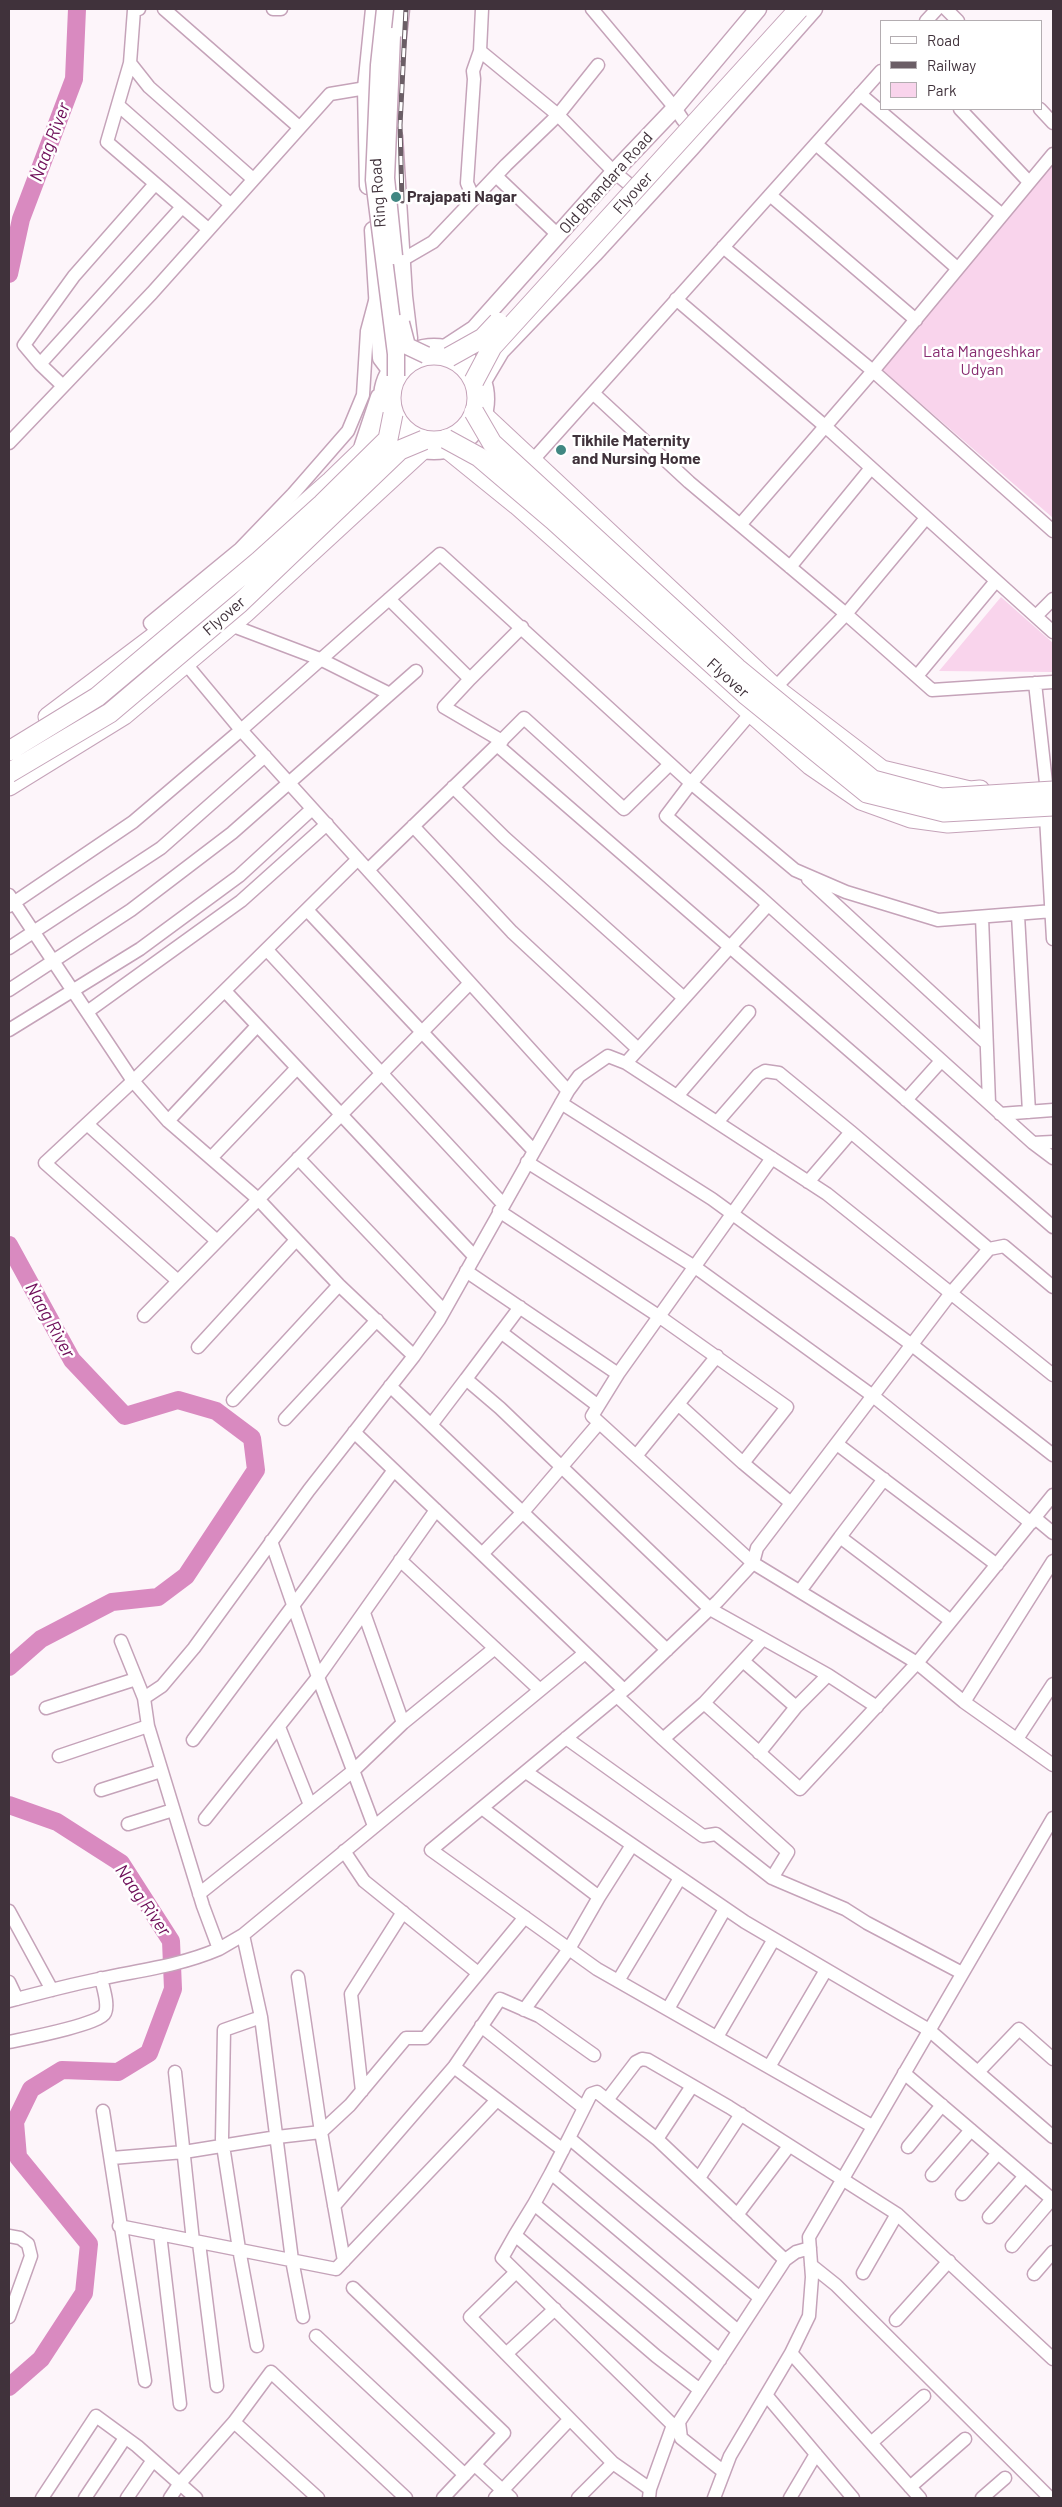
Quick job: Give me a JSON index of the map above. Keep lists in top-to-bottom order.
{
  "streets": {
    "highway": ["Flyover"],
    "main road": ["Old Bhandara Road", "Ring Road"]
  },
  "crossings": [
    ["Old Bhandara Road", "Ring Road"],
    ["Old Bhandara Road", "Flyover"],
    ["Ring Road", "Flyover"]
  ],
  "water": ["Naag River"],
  "parks": ["Lata Mangeshkar Udyan"],
  "places": ["Prajapati Nagar", "Tikhile Maternity and Nursing Home"],
  "legend": ["Road", "Railway", "Park"]
}
